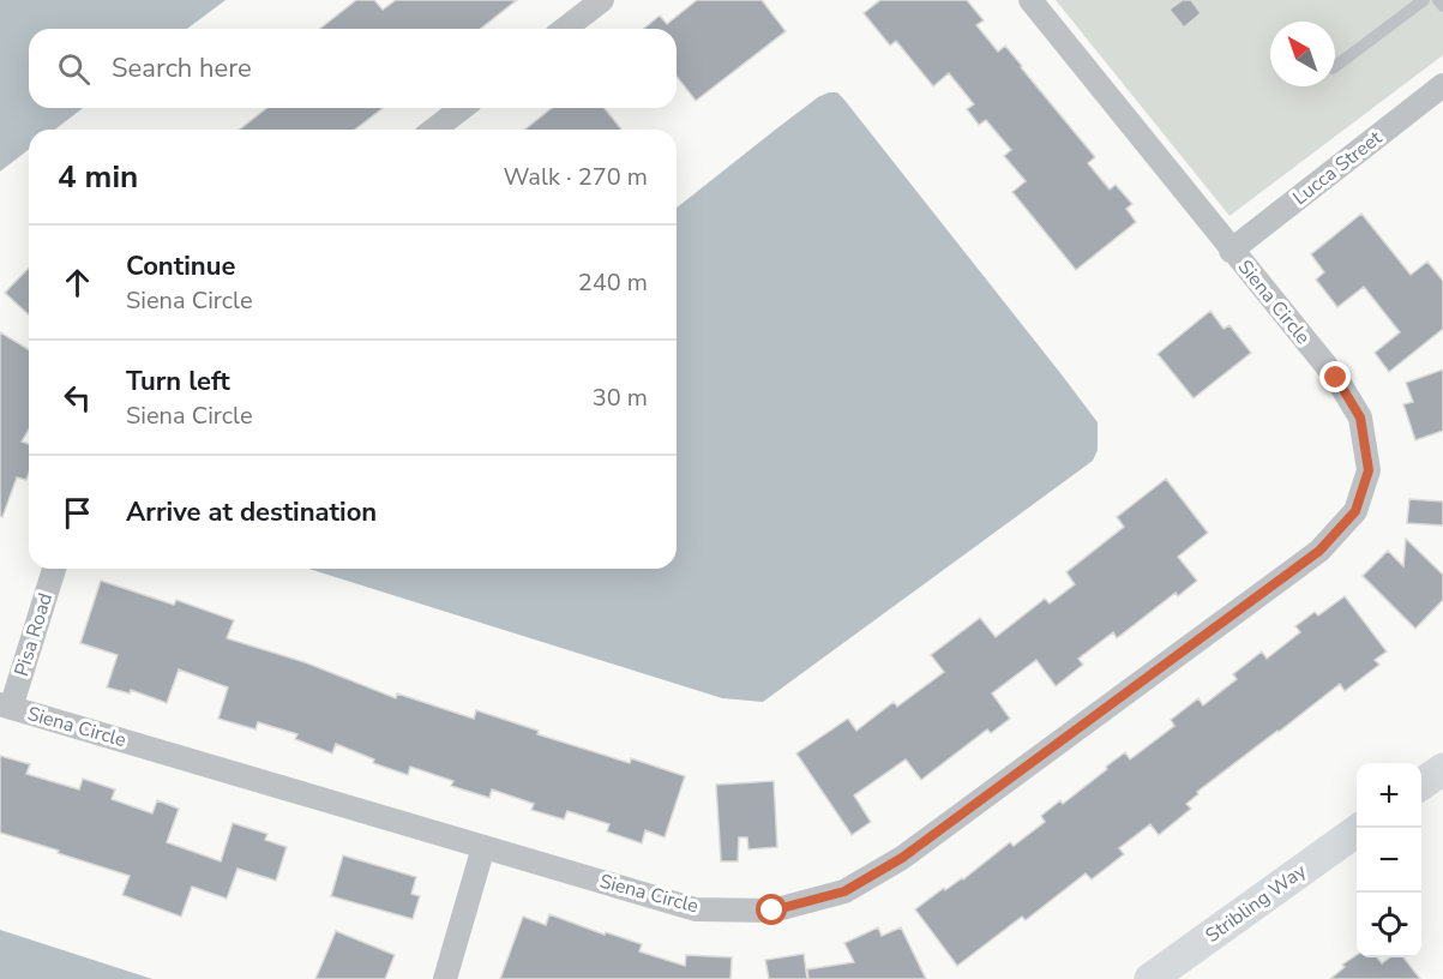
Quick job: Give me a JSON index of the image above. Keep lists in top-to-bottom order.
{
  "streets": {
    "street": [
      "Lucca Street",
      "Siena Circle",
      "Pisa Road",
      "Stribling Way"
    ]
  },
  "crossings": [
    ["Lucca Street", "Siena Circle"],
    ["Siena Circle", "Pisa Road"]
  ],
  "north": "top left",
  "page": {
    "search": "Search here",
    "heading": ["4 min", "Walk · 270 m"],
    "list": [
      ["Continue", "Siena Circle", "240 m"],
      ["Turn left", "Siena Circle", "30 m"],
      "Arrive at destination"
    ],
    "map_buttons": ["+", "−"]
  }
}
